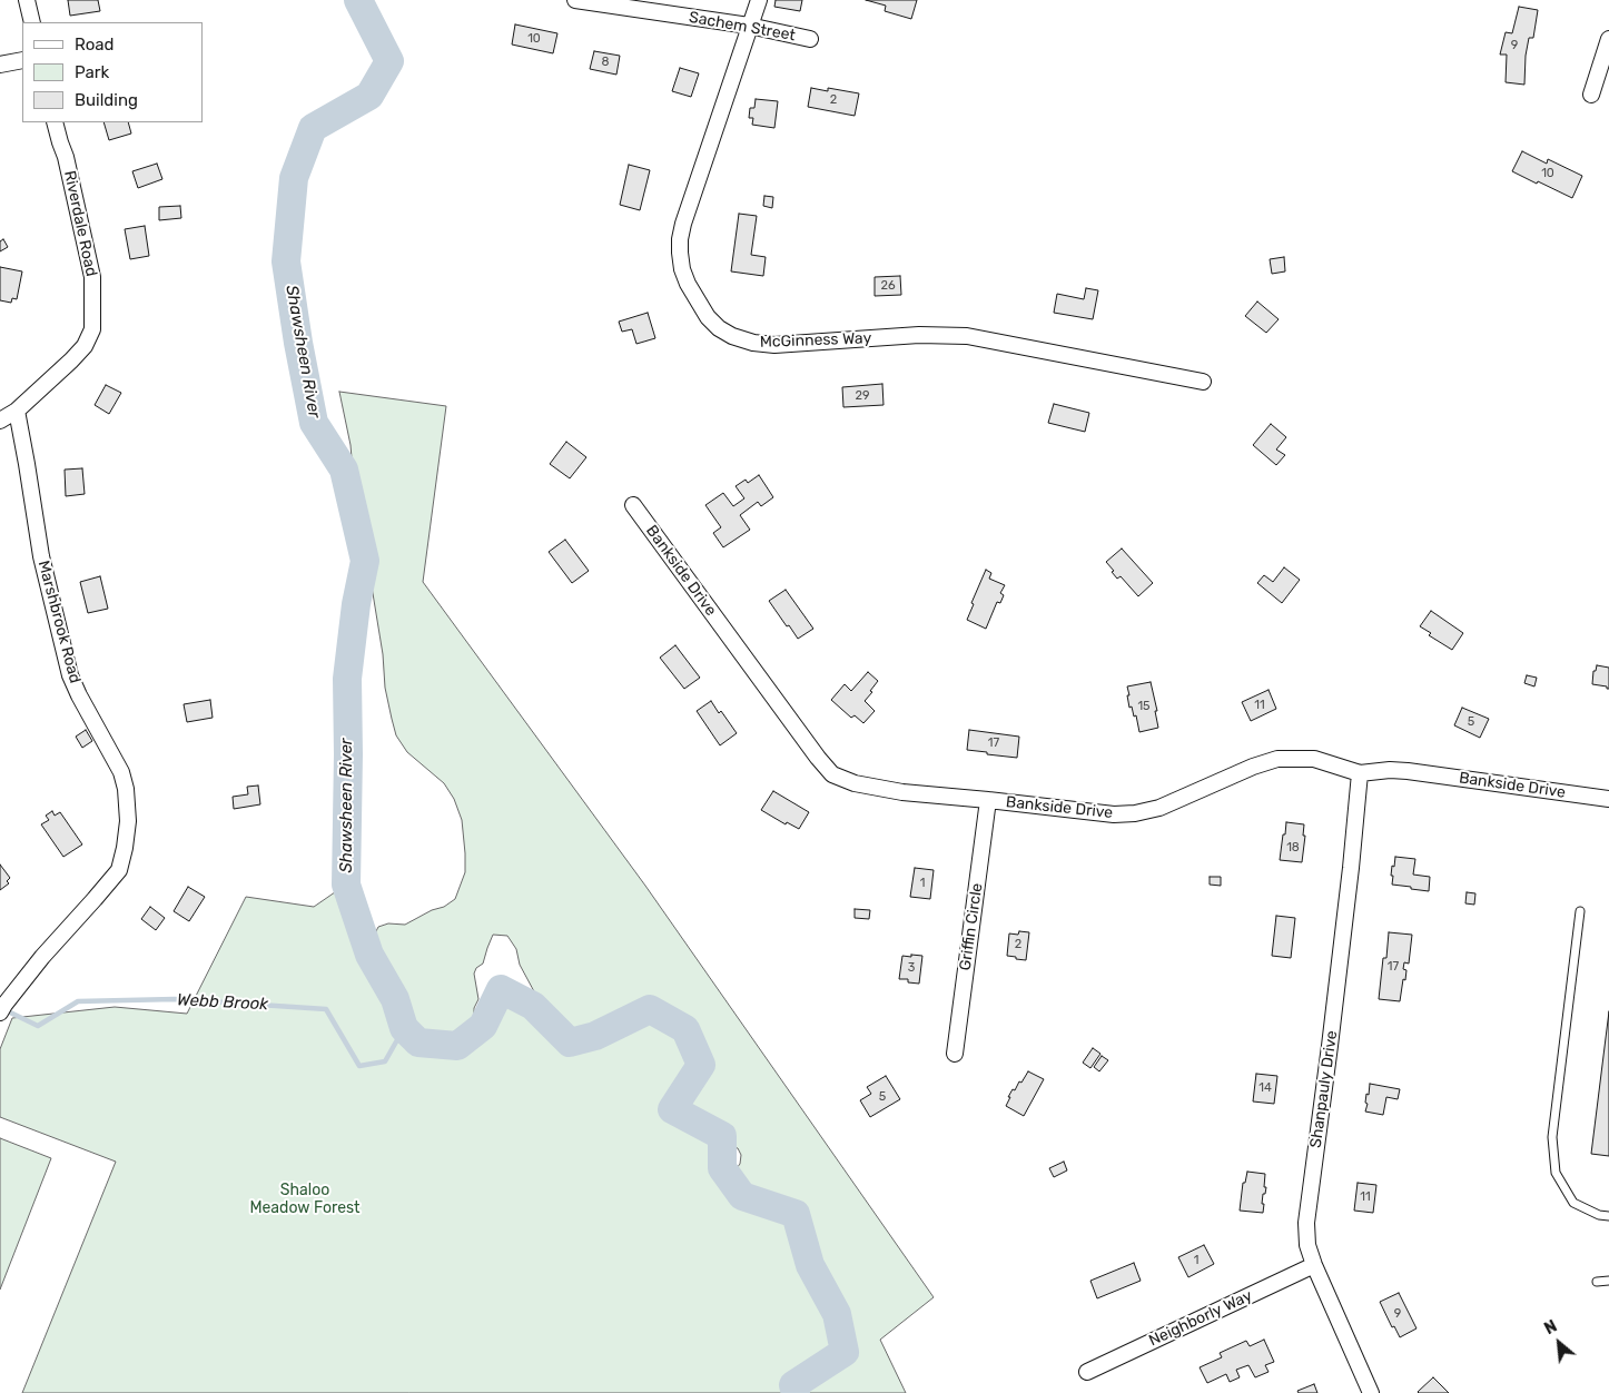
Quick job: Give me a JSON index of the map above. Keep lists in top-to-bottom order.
{
  "streets": {
    "street": [
      "Sachem Street",
      "Riverdale Road",
      "McGinness Way",
      "Bankside Drive",
      "Marshbrook Road",
      "Griffin Circle",
      "Shanpauly Drive",
      "Neighborly Way"
    ]
  },
  "crossings": [
    ["Sachem Street", "McGinness Way"],
    ["Riverdale Road", "Marshbrook Road"],
    ["Bankside Drive", "Griffin Circle"],
    ["Bankside Drive", "Shanpauly Drive"],
    ["Shanpauly Drive", "Neighborly Way"]
  ],
  "water": ["Shawsheen River", "Webb Brook"],
  "parks": ["Shaloo Meadow Forest"],
  "house_numbers": [
    "10",
    "9",
    "8",
    "2",
    "10",
    "26",
    "29",
    "11",
    "15",
    "5",
    "17",
    "18",
    "1",
    "2",
    "17",
    "3",
    "14",
    "5",
    "11",
    "1",
    "9"
  ],
  "legend": ["Road", "Park", "Building"],
  "north": "top left"
}
